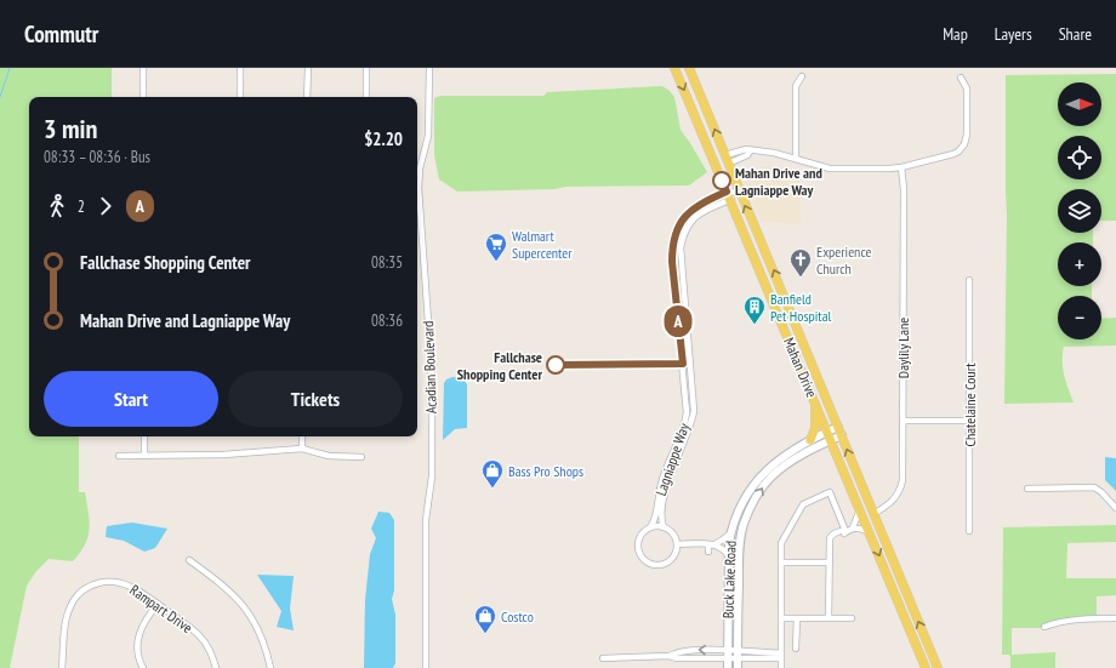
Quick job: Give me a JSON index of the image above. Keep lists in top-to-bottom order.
{
  "streets": {
    "main road": ["Mahan Drive", "Buck Lake Road"],
    "street": [
      "Daylily Lane",
      "Acadian Boulevard",
      "Chatelaine Court",
      "Lagniappe Way",
      "Rampart Drive"
    ]
  },
  "crossings": [
    ["Daylily Lane", "Mahan Drive"],
    ["Mahan Drive", "Lagniappe Way"],
    ["Mahan Drive", "Buck Lake Road"]
  ],
  "places": {
    "other": ["Mahan Drive and Lagniappe Way", "Fallchase Shopping Center"],
    "supermarket": ["Walmart Supercenter"],
    "church": ["Experience Church"],
    "building": ["Banfield Pet Hospital"],
    "shop": ["Bass Pro Shops", "Costco"]
  },
  "lines": ["bus line A"],
  "north": "right",
  "page": {
    "header": "Commutr",
    "nav": ["Map", "Layers", "Share"],
    "on_map": "A",
    "map_buttons": ["+", "−"],
    "heading": ["3 min", "08:33 – 08:36 · Bus", "$2.20"],
    "legs": ["2", "A"],
    "list": [
      {
        "name": "Fallchase Shopping Center",
        "value": "08:35"
      },
      {
        "name": "Mahan Drive and Lagniappe Way",
        "value": "08:36"
      }
    ],
    "buttons": ["Start", "Tickets"]
  }
}
